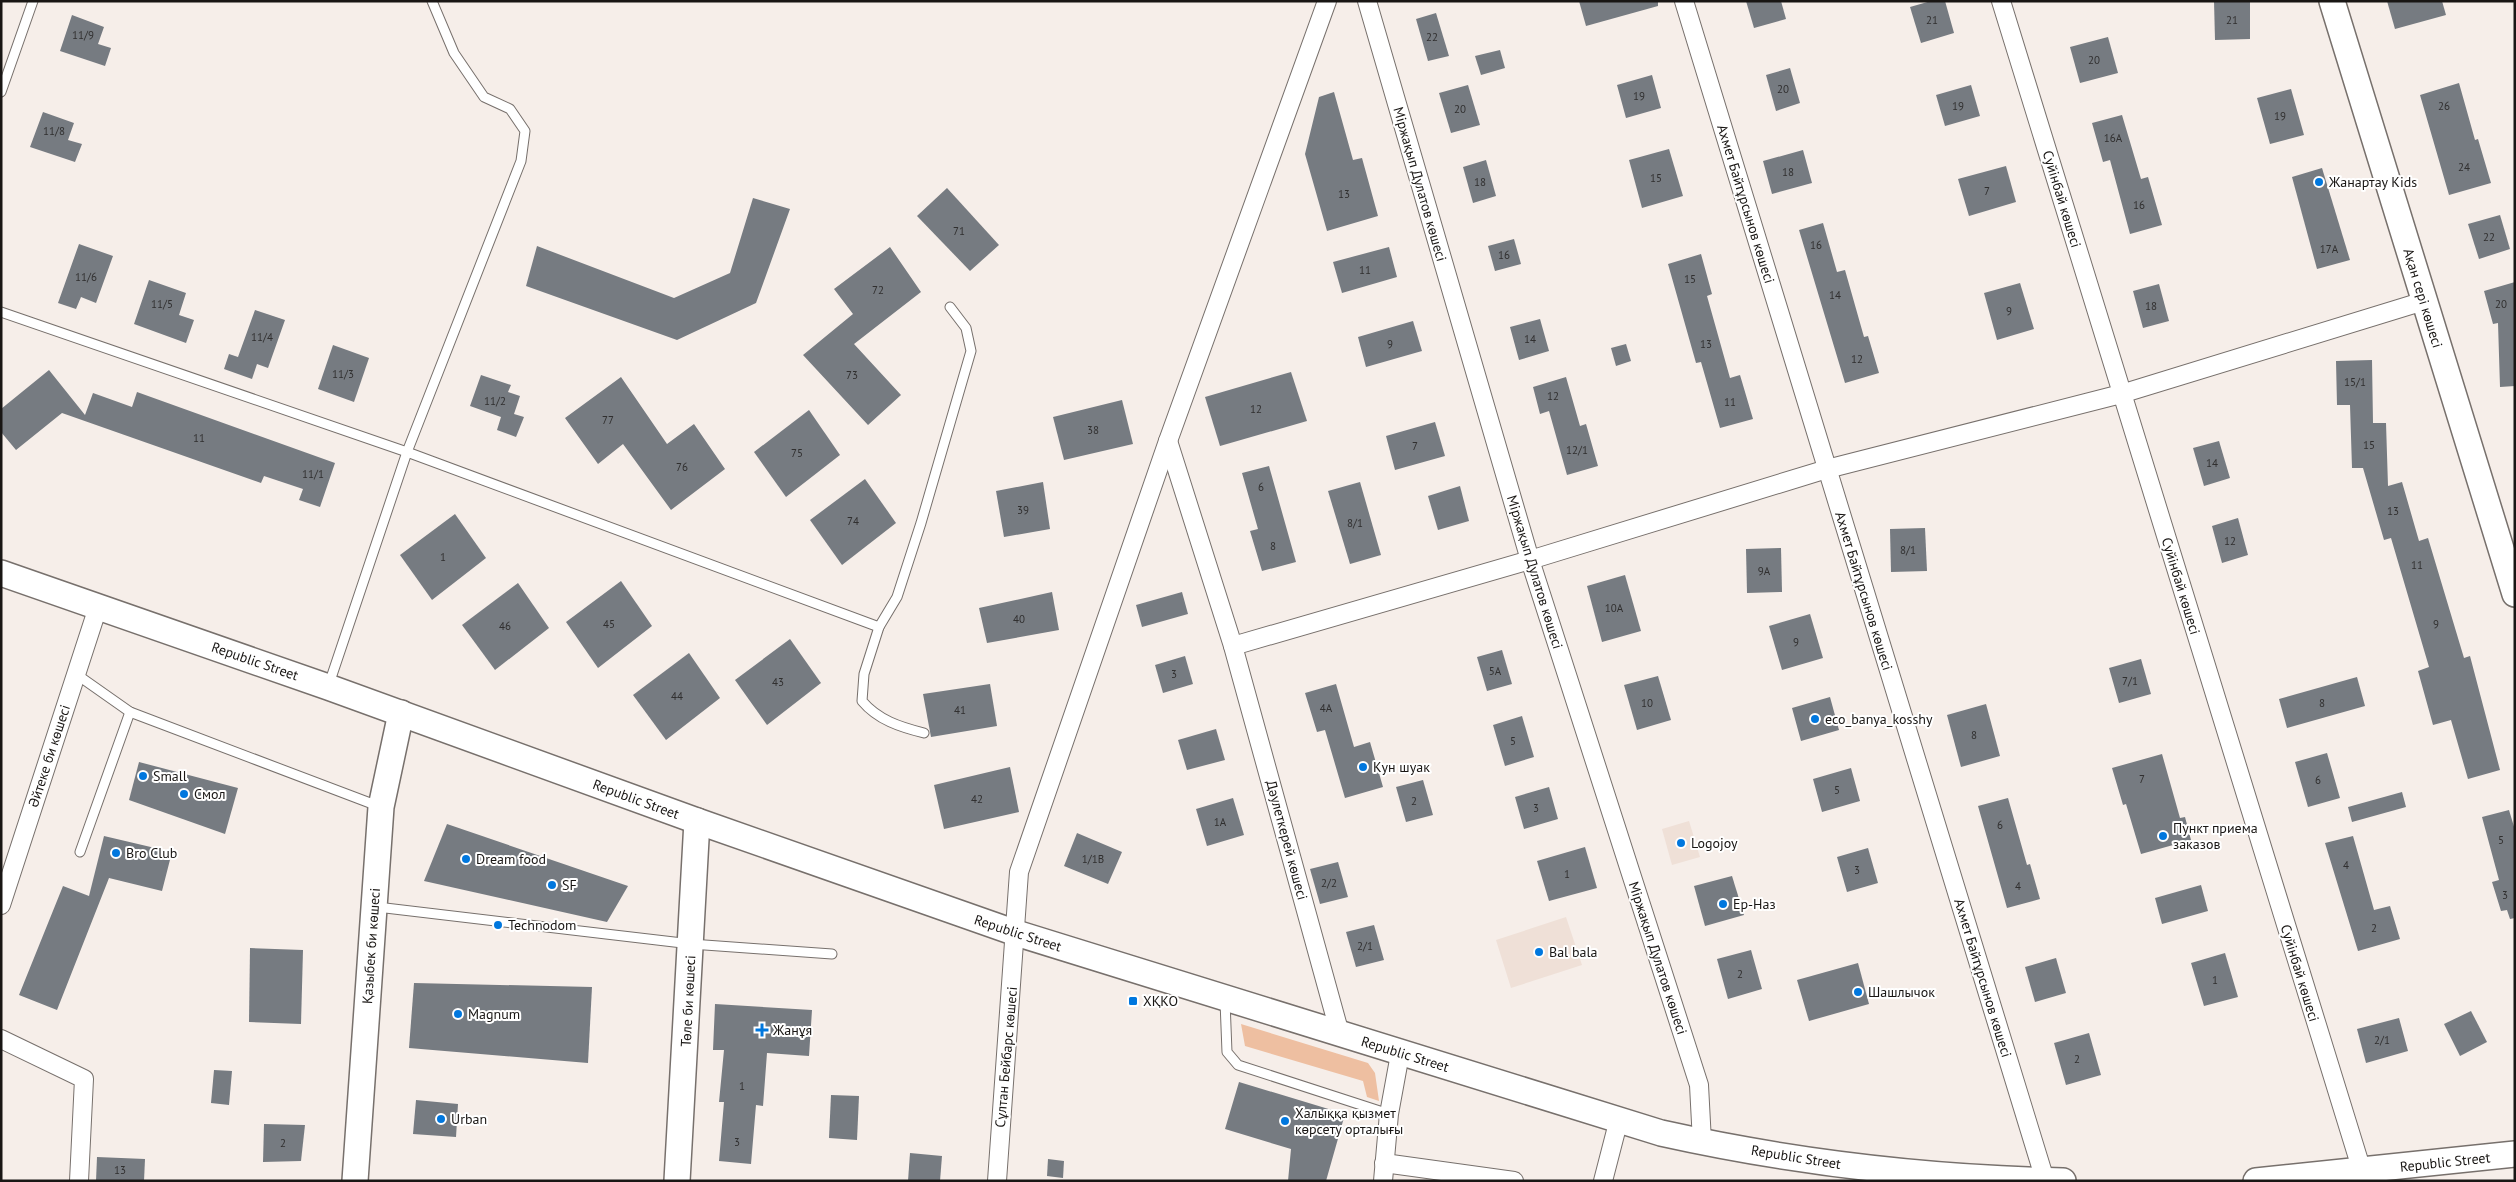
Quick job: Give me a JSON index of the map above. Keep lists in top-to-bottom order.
{
  "streets": {
    "main road": [
      "Ақан сері көшесі",
      "Republic Street",
      "Қазыбек би көшесі",
      "Төле би көшесі"
    ],
    "street": [
      "Міржақып Дулатов көшесі",
      "Суйінбай көшесі",
      "Ахмет Байтұрсынов көшесі",
      "Әйтеке би көшесі",
      "Дәулеткерей көшесі",
      "Сұлтан Бейбарс көшесі"
    ]
  },
  "crossings": [
    ["Міржақып Дулатов көшесі", "Republic Street"],
    ["Суйінбай көшесі", "Republic Street"],
    ["Ахмет Байтұрсынов көшесі", "Republic Street"],
    ["Republic Street", "Әйтеке би көшесі"],
    ["Republic Street", "Дәулеткерей көшесі"],
    ["Republic Street", "Қазыбек би көшесі"],
    ["Republic Street", "Төле би көшесі"],
    ["Republic Street", "Сұлтан Бейбарс көшесі"],
    ["Дәулеткерей көшесі", "Сұлтан Бейбарс көшесі"]
  ],
  "places": {
    "other": [
      "Жанартау Kids",
      "eco_banya_kosshy",
      "Кун шуак",
      "Small",
      "Смол",
      "Пункт приема заказов",
      "Logojoy",
      "Bro Club",
      "Dream food",
      "SF",
      "Ер-Наз",
      "Technodom",
      "Bal bala",
      "Шашлычок",
      "Magnum",
      "Urban",
      "Халыққа қызмет көрсету орталығы"
    ],
    "transit": ["ХҚКО"],
    "health": ["Жанұя"]
  },
  "house_numbers": [
    "21",
    "21",
    "11/9",
    "22",
    "20",
    "20",
    "19",
    "19",
    "26",
    "20",
    "19",
    "11/8",
    "16А",
    "24",
    "18",
    "15",
    "18",
    "7",
    "13",
    "16",
    "71",
    "22",
    "16",
    "17А",
    "16",
    "11",
    "11/6",
    "15",
    "72",
    "14",
    "11/5",
    "20",
    "18",
    "9",
    "11/4",
    "14",
    "9",
    "13",
    "12",
    "11/3",
    "73",
    "15/1",
    "12",
    "11/2",
    "11",
    "12",
    "77",
    "38",
    "11",
    "15",
    "7",
    "12/1",
    "75",
    "14",
    "76",
    "11/1",
    "6",
    "39",
    "13",
    "74",
    "8/1",
    "12",
    "8",
    "8/1",
    "1",
    "11",
    "9А",
    "10А",
    "40",
    "45",
    "9",
    "46",
    "9",
    "5А",
    "3",
    "7/1",
    "43",
    "44",
    "10",
    "8",
    "4А",
    "41",
    "8",
    "5",
    "7",
    "6",
    "5",
    "42",
    "2",
    "3",
    "1А",
    "6",
    "5",
    "1/1В",
    "4",
    "3",
    "1",
    "2/2",
    "4",
    "3",
    "2",
    "2/1",
    "2",
    "1",
    "2/1",
    "2",
    "1",
    "3",
    "2",
    "13"
  ]
}
